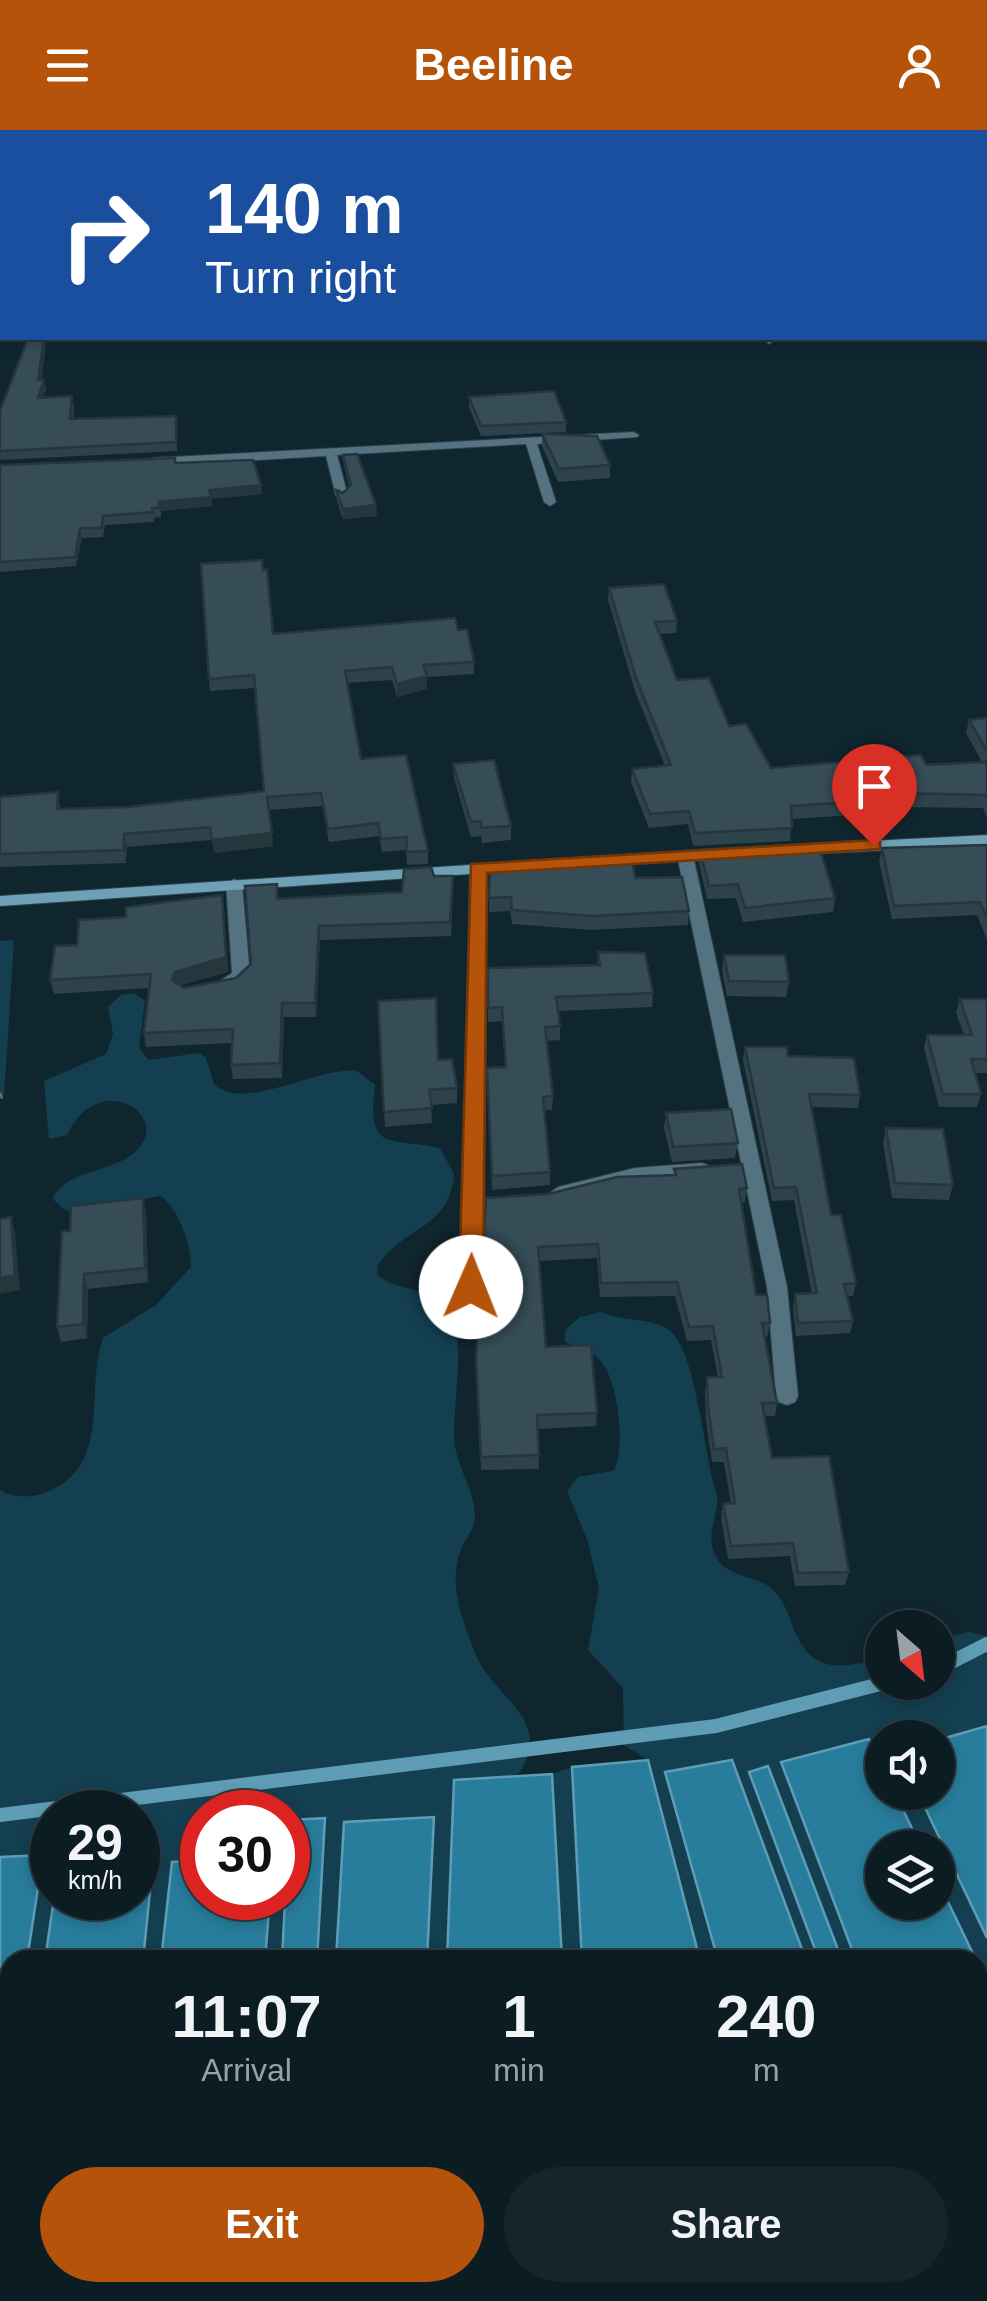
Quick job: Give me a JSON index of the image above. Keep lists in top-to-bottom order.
{
  "north": "bottom right",
  "page": {
    "header": "Beeline",
    "turn": ["140 m", "Turn right"],
    "speed": "29 km/h",
    "limit": "30",
    "eta": [
      "11:07",
      "Arrival",
      "1",
      "min",
      "240",
      "m"
    ],
    "buttons": ["Exit", "Share"]
  }
}
